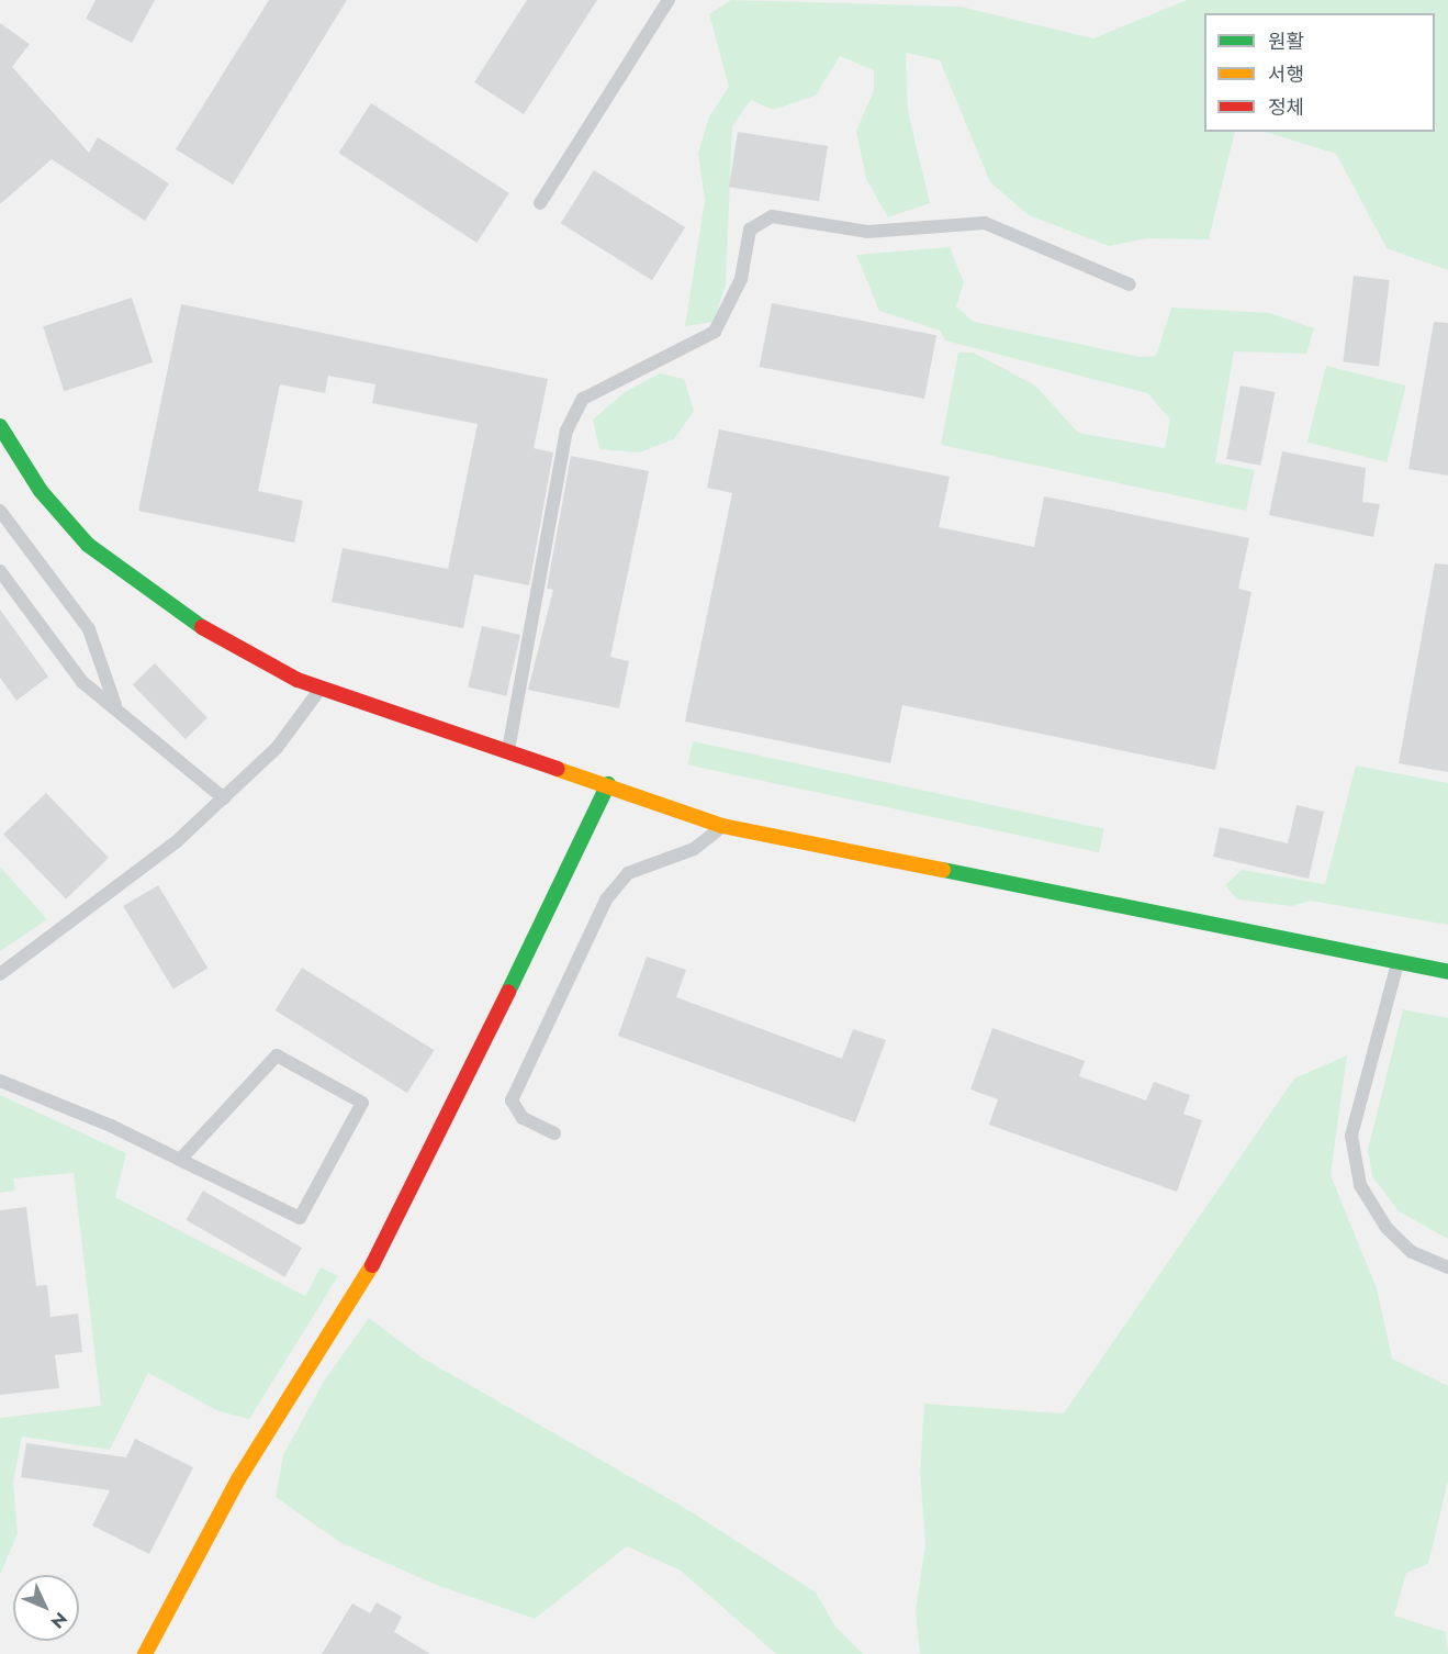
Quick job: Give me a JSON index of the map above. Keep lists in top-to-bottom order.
{
  "legend": ["원활", "서행", "정체"],
  "north": "bottom right"
}
